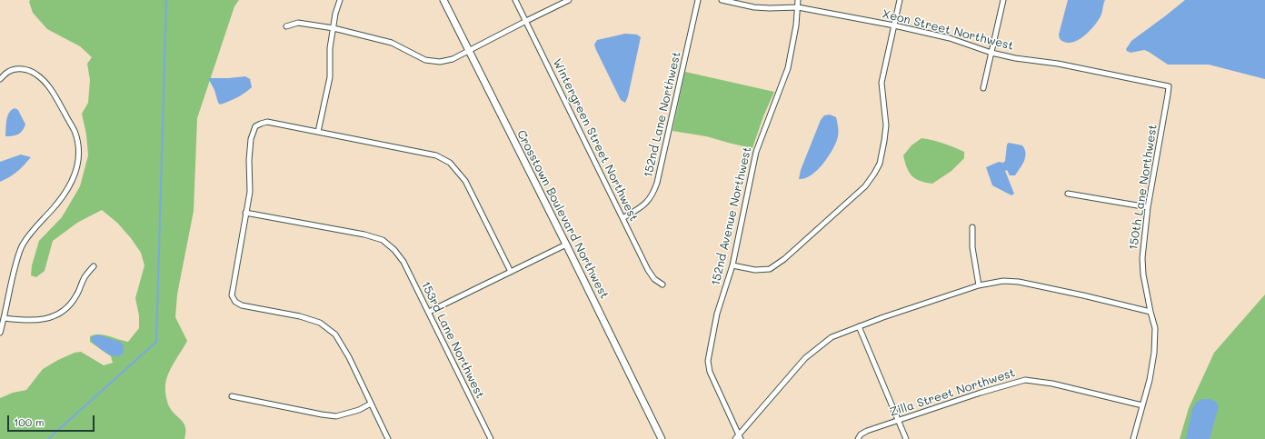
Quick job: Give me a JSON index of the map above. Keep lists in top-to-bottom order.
{
  "streets": {
    "street": [
      "Xeon Street Northwest",
      "152nd Lane Northwest",
      "Wintergreen Street Northwest",
      "150th Lane Northwest",
      "Crosstown Boulevard Northwest",
      "152nd Avenue Northwest",
      "153rd Lane Northwest",
      "Zilla Street Northwest"
    ]
  },
  "crossings": [
    ["Xeon Street Northwest", "150th Lane Northwest"],
    ["Xeon Street Northwest", "152nd Avenue Northwest"],
    ["152nd Lane Northwest", "Wintergreen Street Northwest"],
    ["150th Lane Northwest", "Zilla Street Northwest"]
  ],
  "scale_bar": "100 m"
}
